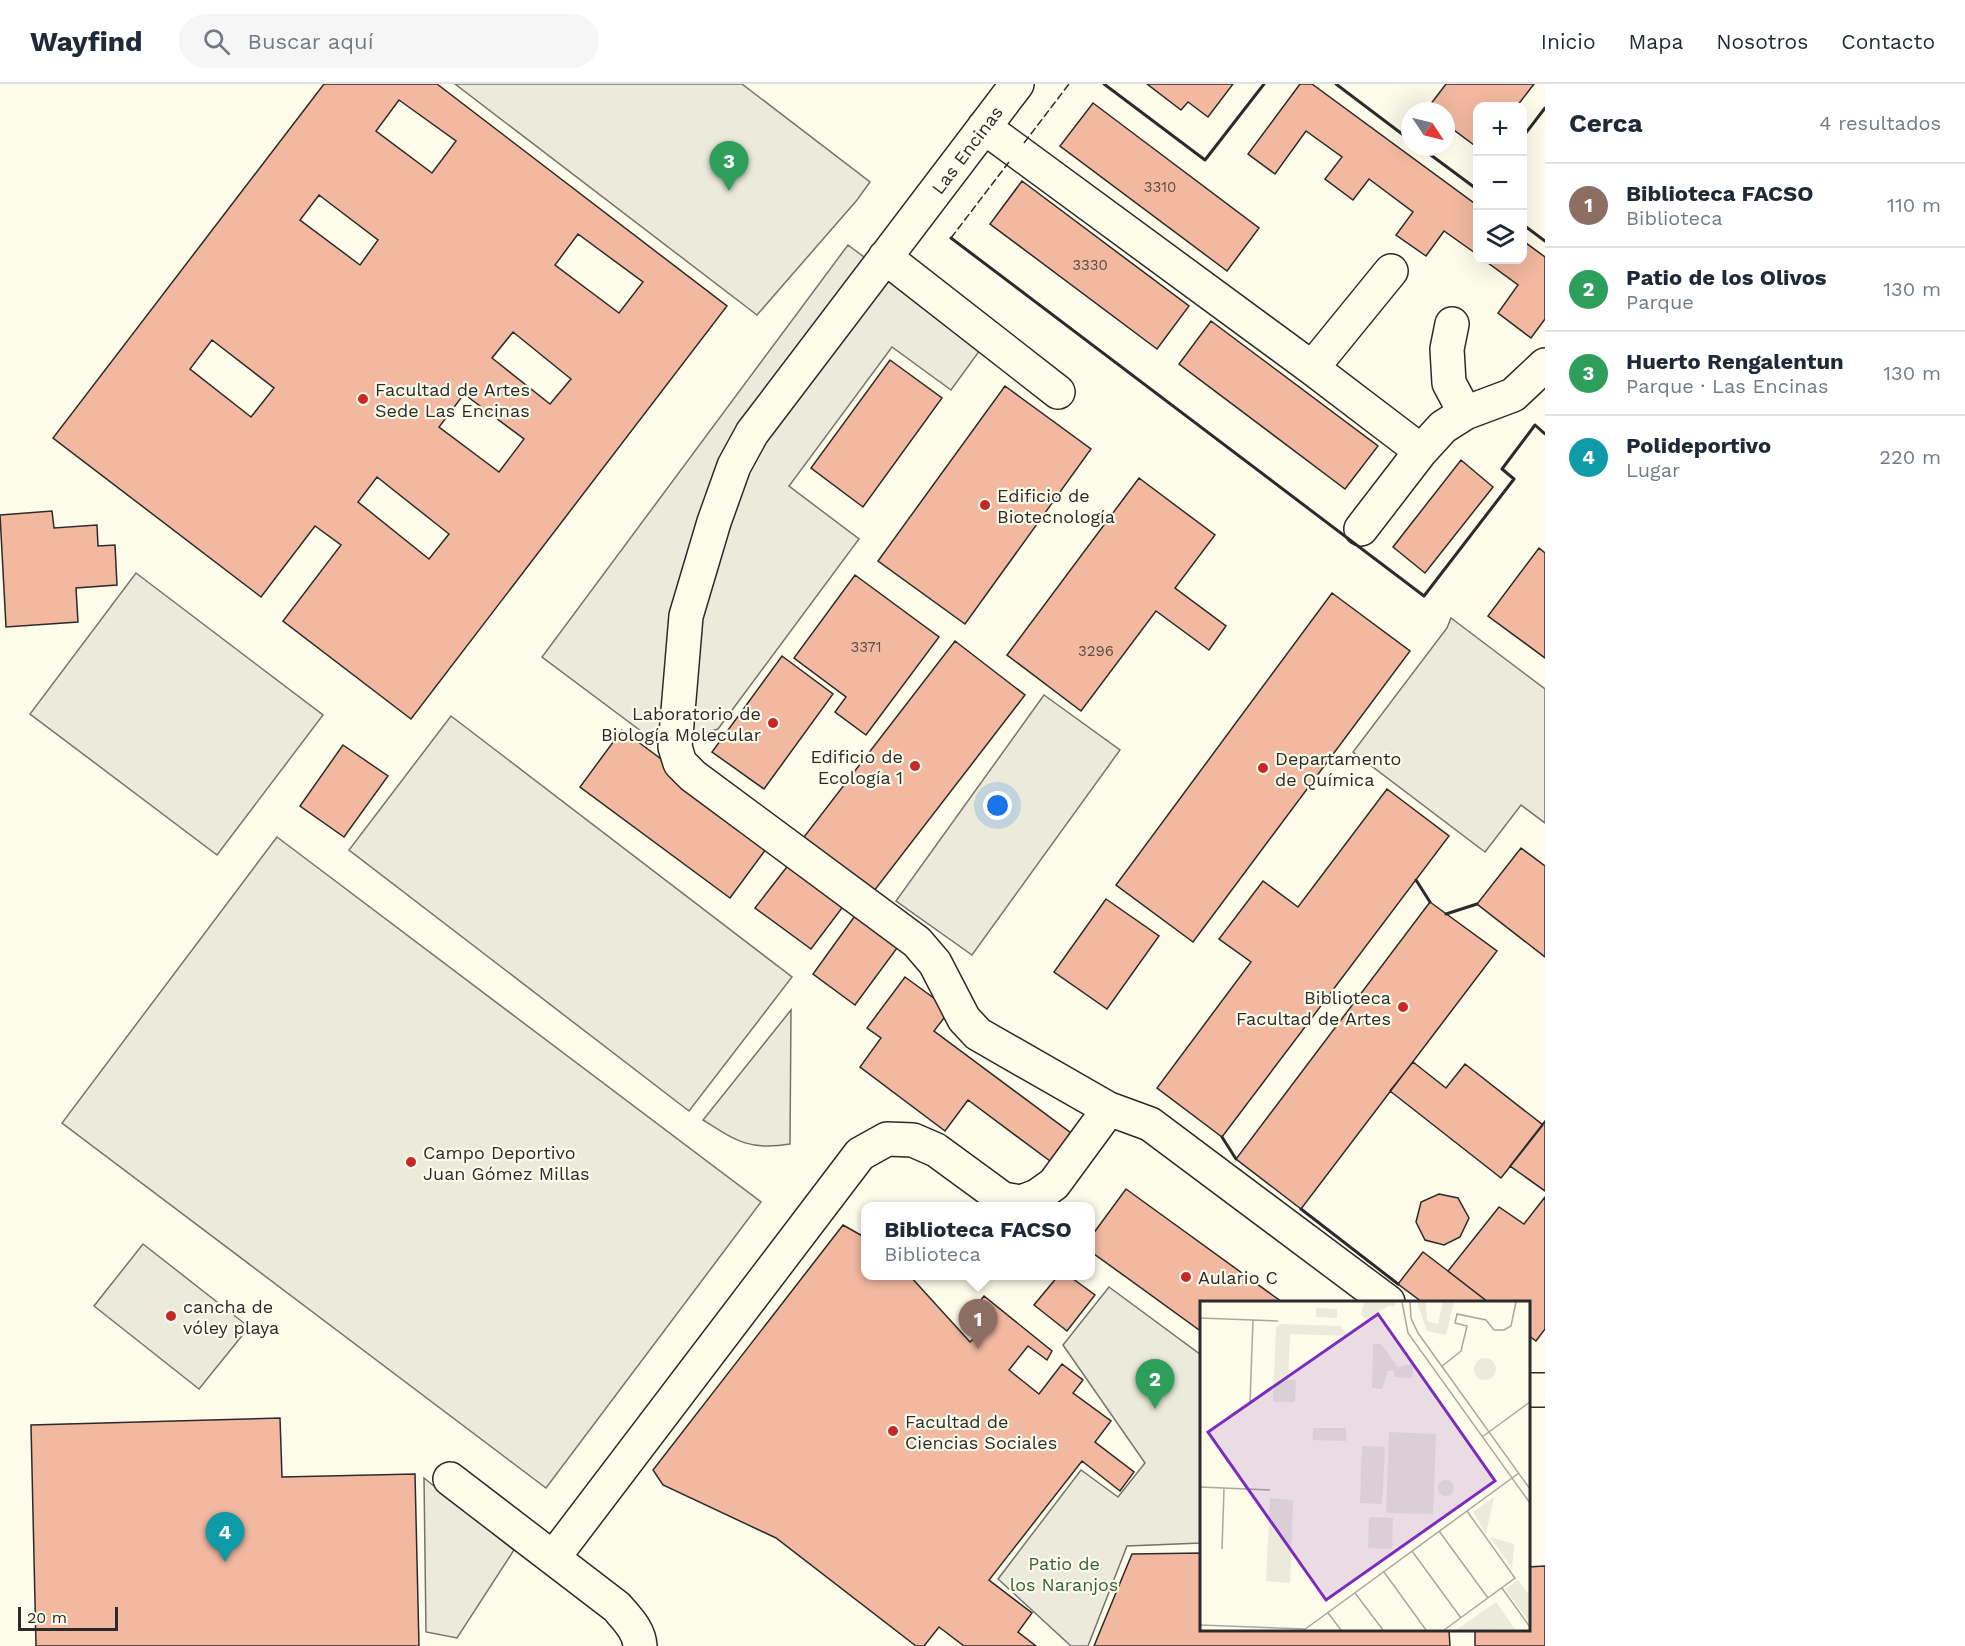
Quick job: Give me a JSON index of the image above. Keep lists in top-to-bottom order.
{
  "streets": {
    "street": ["Las Encinas"]
  },
  "parks": ["Patio de los Naranjos"],
  "places": [
    "Facultad de Artes Sede Las Encinas",
    "Edificio de Biotecnología",
    "Laboratorio de Biología Molecular",
    "Edificio de Ecología 1",
    "Departamento de Química",
    "Biblioteca Facultad de Artes",
    "Campo Deportivo Juan Gómez Millas",
    "Aulario C",
    "cancha de vóley playa",
    "Facultad de Ciencias Sociales"
  ],
  "house_numbers": [
    "3310",
    "3330",
    "3371",
    "3296"
  ],
  "scale_bar": "20 m",
  "north": "bottom right",
  "page": {
    "header": "Wayfind",
    "search": "Buscar aquí",
    "nav": [
      "Inicio",
      "Mapa",
      "Nosotros",
      "Contacto"
    ],
    "heading": ["Cerca", "4 resultados"],
    "map_buttons": ["+", "−"],
    "pins": [
      "3",
      "1",
      "2",
      "4"
    ],
    "list": [
      {
        "mark": "1",
        "name": "Biblioteca FACSO",
        "note": "Biblioteca",
        "value": "110 m"
      },
      {
        "mark": "2",
        "name": "Patio de los Olivos",
        "note": "Parque",
        "value": "130 m"
      },
      {
        "mark": "3",
        "name": "Huerto Rengalentun",
        "note": "Parque · Las Encinas",
        "value": "130 m"
      },
      {
        "mark": "4",
        "name": "Polideportivo",
        "note": "Lugar",
        "value": "220 m"
      }
    ],
    "popup": ["Biblioteca FACSO", "Biblioteca"],
    "scale": "20 m"
  }
}
